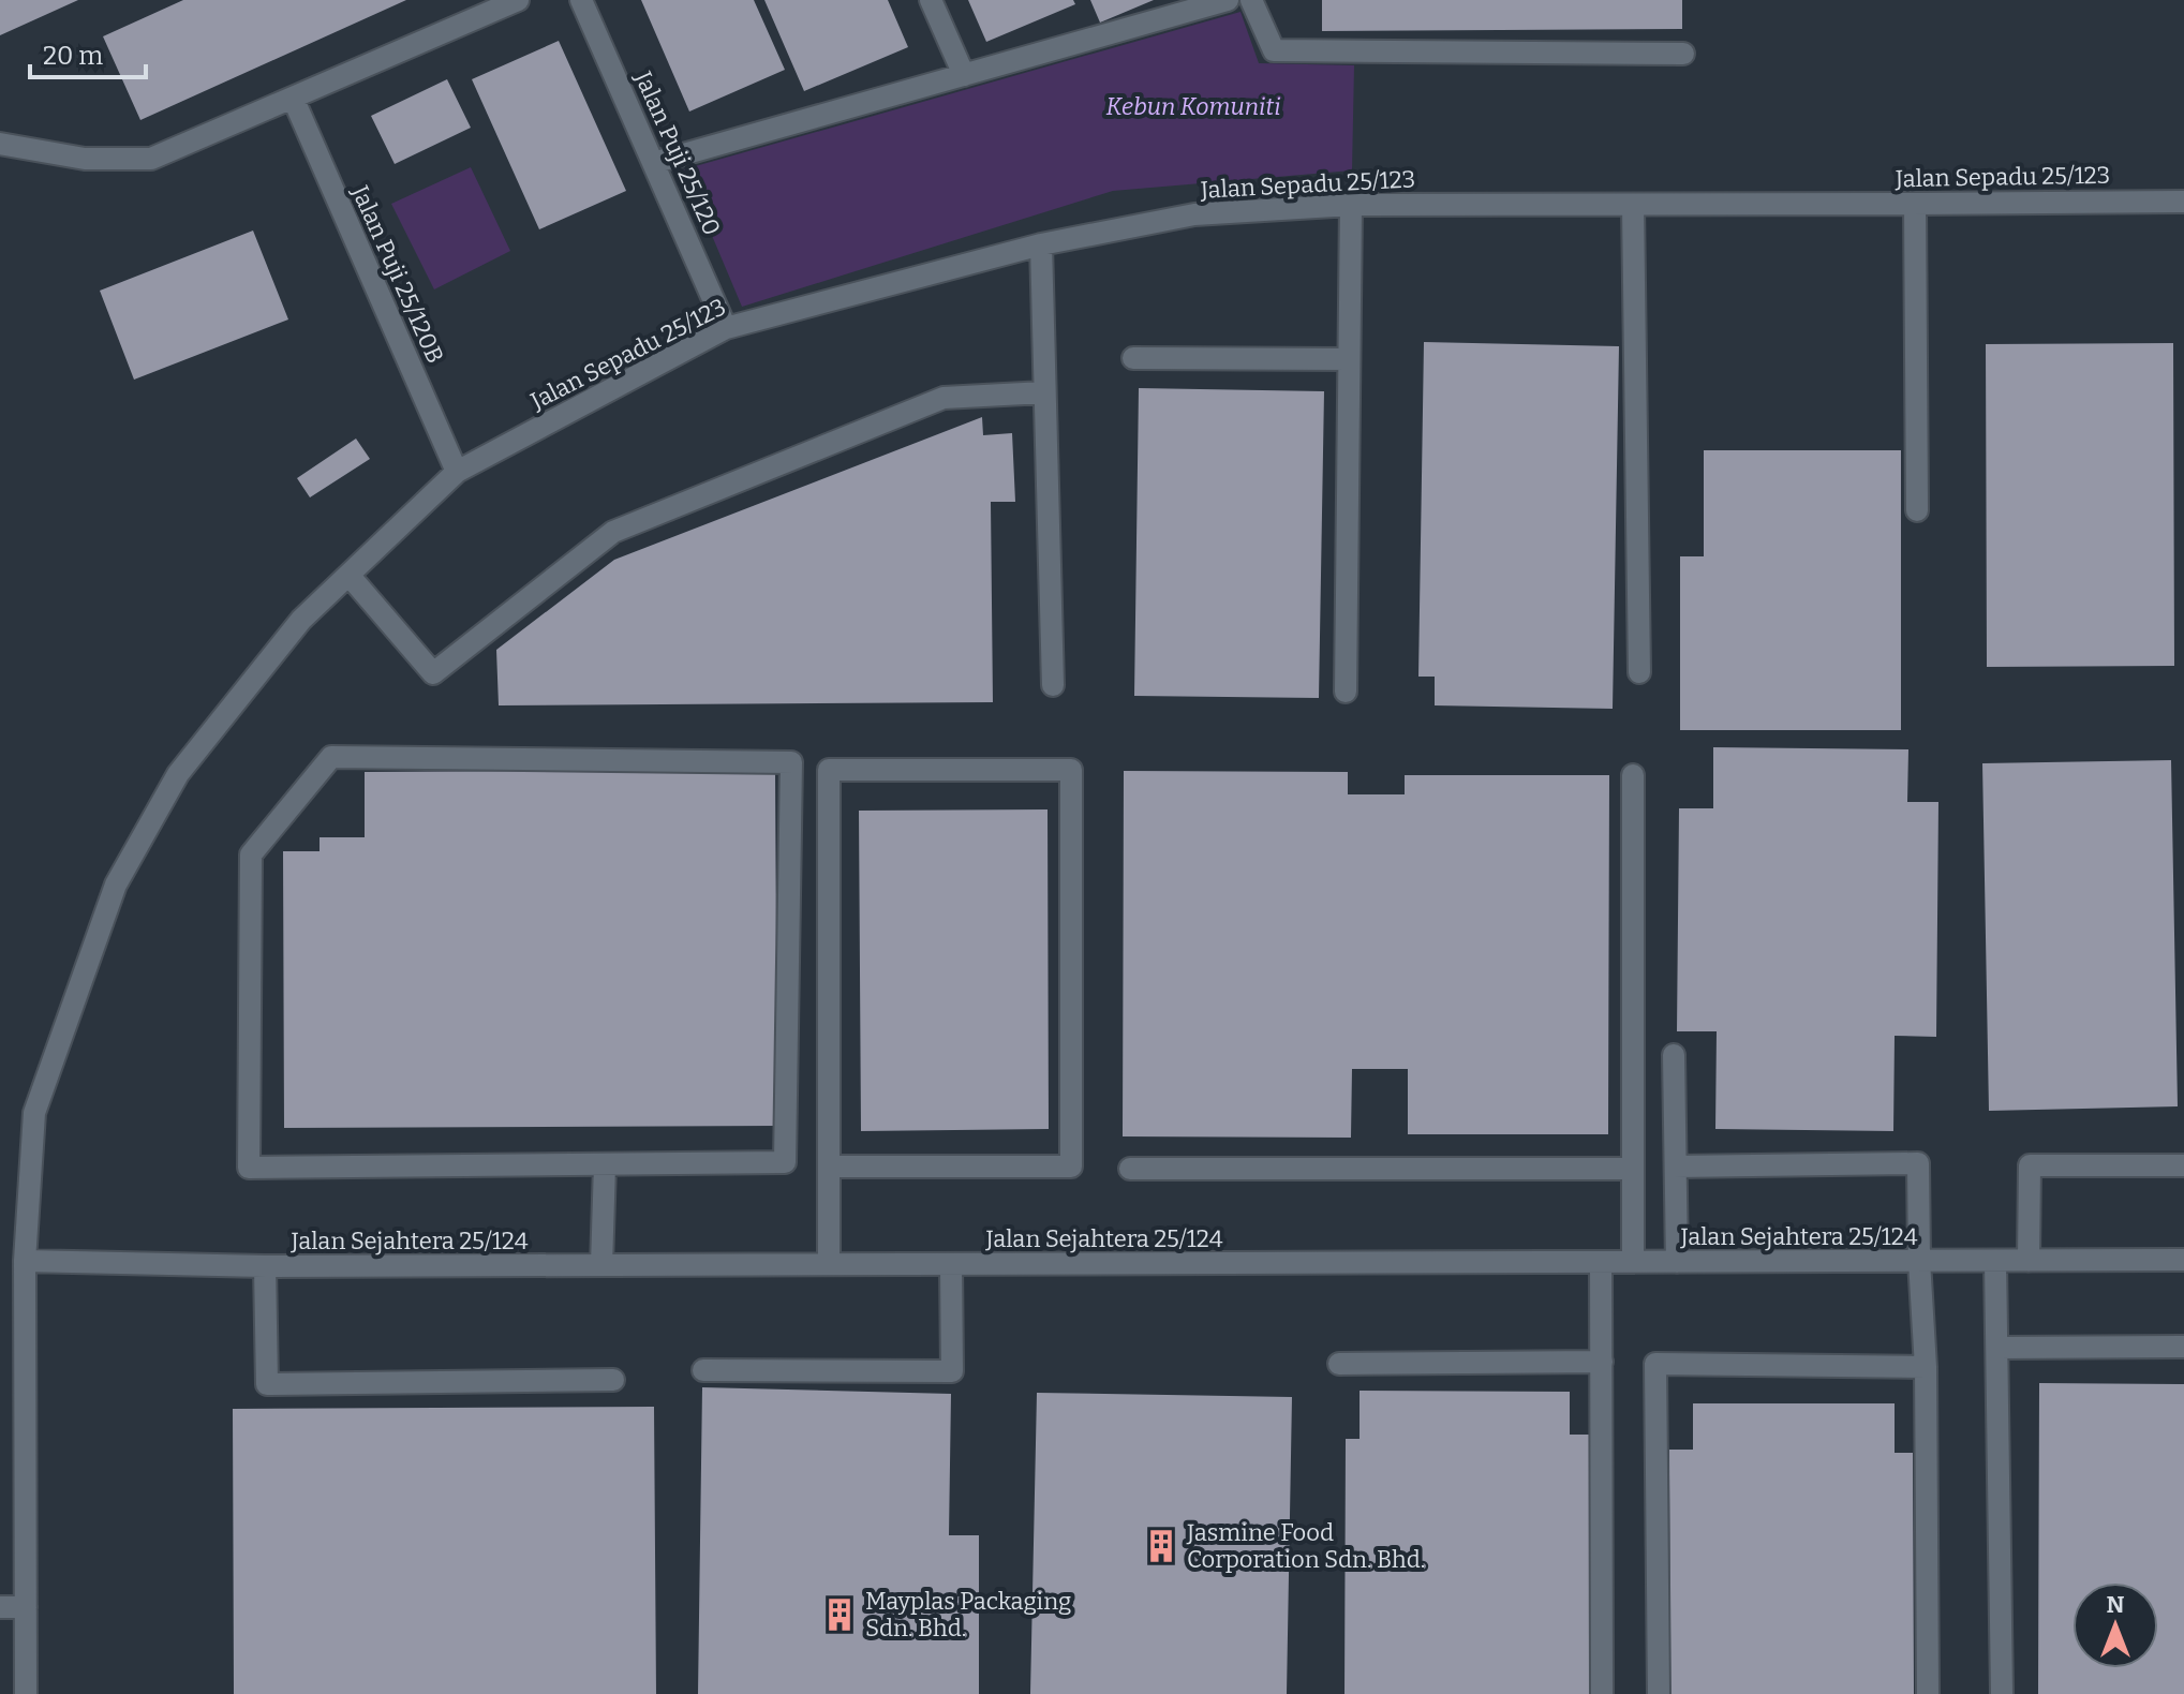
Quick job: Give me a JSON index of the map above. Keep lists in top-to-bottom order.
{
  "streets": {
    "street": [
      "Jalan Puji 25/120",
      "Jalan Sepadu 25/123",
      "Jalan Puji 25/120B",
      "Jalan Sejahtera 25/124"
    ]
  },
  "crossings": [
    ["Jalan Puji 25/120", "Jalan Sepadu 25/123"],
    ["Jalan Sepadu 25/123", "Jalan Puji 25/120B"],
    ["Jalan Sepadu 25/123", "Jalan Sejahtera 25/124"]
  ],
  "parks": ["Kebun Komuniti"],
  "places": {
    "building": ["Jasmine Food Corporation Sdn. Bhd.", "Mayplas Packaging Sdn. Bhd."]
  },
  "scale_bar": "20 m",
  "north": "top"
}
